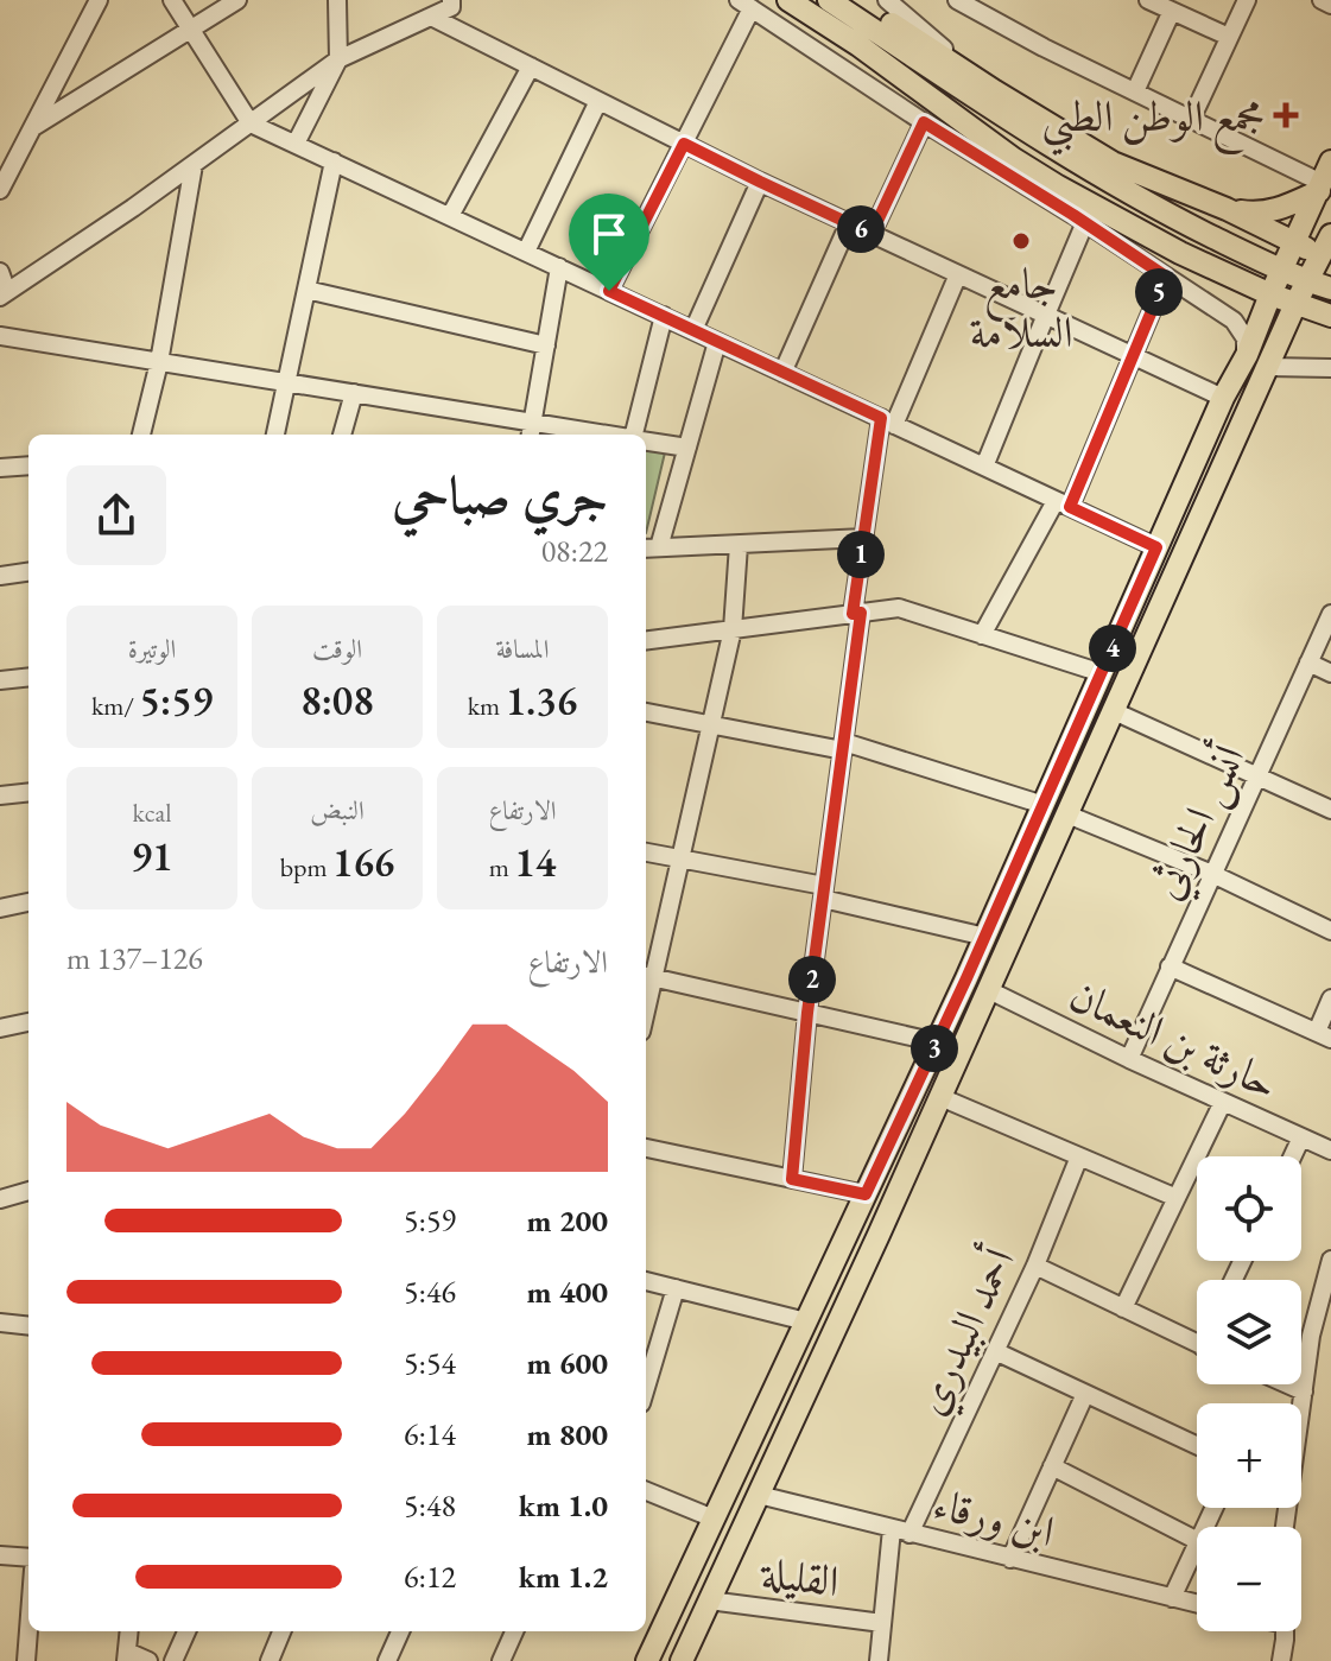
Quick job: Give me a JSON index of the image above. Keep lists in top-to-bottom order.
{
  "streets": {
    "street": [
      "أنس الحارثي",
      "حارثة بن النعمان",
      "أحمد البيدري",
      "ابن ورقاء",
      "القليلة"
    ]
  },
  "crossings": [
    ["أنس الحارثي", "حارثة بن النعمان"],
    ["أحمد البيدري", "ابن ورقاء"]
  ],
  "places": {
    "health": ["مجمع الوطن الطبي"],
    "other": ["جامع السلامة"]
  },
  "page": {
    "pins": [
      "6",
      "5",
      "1",
      "4",
      "2",
      "3"
    ],
    "heading": ["جري صباحي", "08:22"],
    "stats": [
      ["المسافة", "1.36 km"],
      ["الوقت", "8:08"],
      ["الوتيرة", "5:59 /km"],
      ["الارتفاع", "14 m"],
      ["النبض", "166 bpm"],
      ["kcal", "91"]
    ],
    "chart": ["الارتفاع", "126–137 m"],
    "map_buttons": ["+", "−"],
    "list": [
      {
        "name": "200 m",
        "note": "5:59"
      },
      {
        "name": "400 m",
        "note": "5:46"
      },
      {
        "name": "600 m",
        "note": "5:54"
      },
      {
        "name": "800 m",
        "note": "6:14"
      },
      {
        "name": "1.0 km",
        "note": "5:48"
      },
      {
        "name": "1.2 km",
        "note": "6:12"
      }
    ]
  }
}
